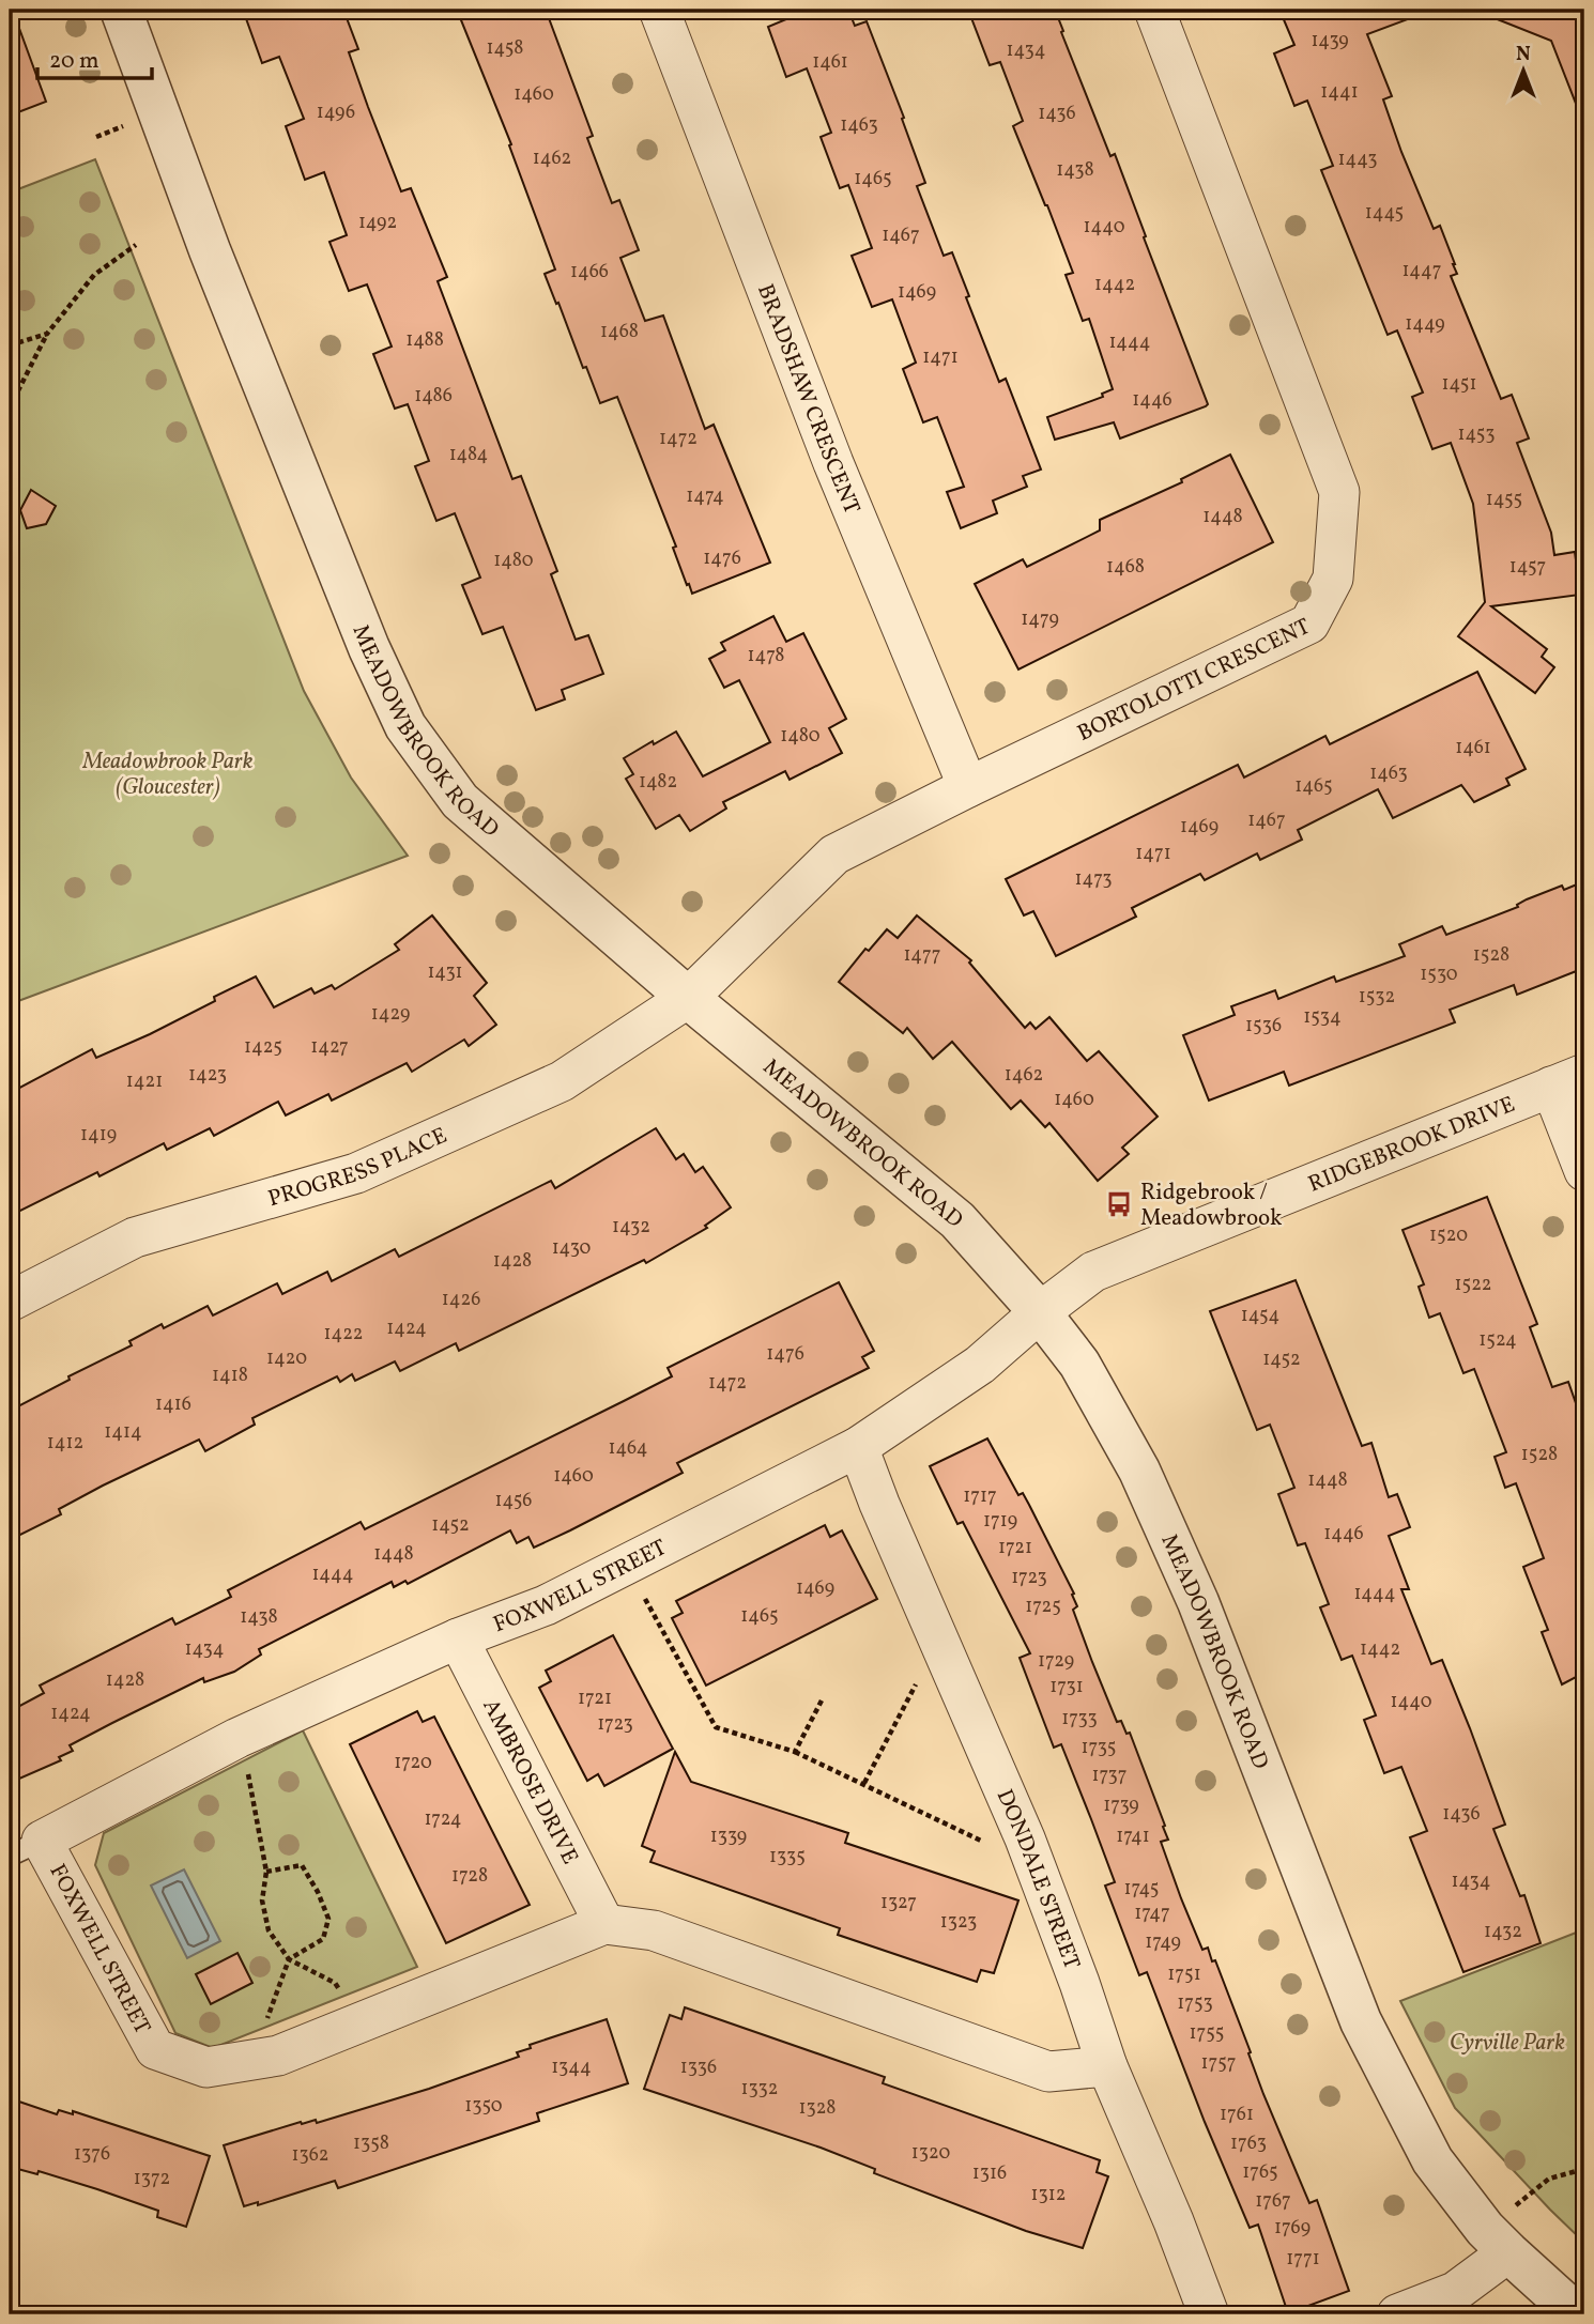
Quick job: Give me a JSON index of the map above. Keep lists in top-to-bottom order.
{
  "streets": {
    "street": [
      "BRADSHAW CRESCENT",
      "BORTOLOTTI CRESCENT",
      "MEADOWBROOK ROAD",
      "RIDGEBROOK DRIVE",
      "PROGRESS PLACE",
      "FOXWELL STREET",
      "AMBROSE DRIVE",
      "DONDALE STREET"
    ]
  },
  "crossings": [
    ["BRADSHAW CRESCENT", "BORTOLOTTI CRESCENT"],
    ["BORTOLOTTI CRESCENT", "MEADOWBROOK ROAD"],
    ["BORTOLOTTI CRESCENT", "PROGRESS PLACE"],
    ["MEADOWBROOK ROAD", "RIDGEBROOK DRIVE"],
    ["MEADOWBROOK ROAD", "PROGRESS PLACE"],
    ["MEADOWBROOK ROAD", "FOXWELL STREET"],
    ["RIDGEBROOK DRIVE", "FOXWELL STREET"],
    ["FOXWELL STREET", "AMBROSE DRIVE"],
    ["FOXWELL STREET", "DONDALE STREET"]
  ],
  "parks": ["Meadowbrook Park (Gloucester)", "Cyrville Park"],
  "places": {
    "bus stop": ["Ridgebrook / Meadowbrook"]
  },
  "house_numbers": [
    "1439",
    "1458",
    "1434",
    "1461",
    "1441",
    "1460",
    "1496",
    "1436",
    "1463",
    "1462",
    "1443",
    "1438",
    "1465",
    "1445",
    "1492",
    "1440",
    "1467",
    "1447",
    "1466",
    "1442",
    "1469",
    "1449",
    "1468",
    "1488",
    "1444",
    "1471",
    "1451",
    "1486",
    "1446",
    "1453",
    "1472",
    "1484",
    "1474",
    "1455",
    "1448",
    "1476",
    "1480",
    "1468",
    "1457",
    "1479",
    "1478",
    "1480",
    "1461",
    "1463",
    "1482",
    "1465",
    "1467",
    "1469",
    "1471",
    "1473",
    "1477",
    "1528",
    "1431",
    "1530",
    "1532",
    "1429",
    "1534",
    "1536",
    "1425",
    "1427",
    "1423",
    "1462",
    "1421",
    "1460",
    "1419",
    "1432",
    "1520",
    "1430",
    "1428",
    "1522",
    "1426",
    "1454",
    "1424",
    "1422",
    "1524",
    "1476",
    "1420",
    "1452",
    "1418",
    "1472",
    "1416",
    "1414",
    "1412",
    "1464",
    "1528",
    "1460",
    "1448",
    "1717",
    "1456",
    "1719",
    "1452",
    "1446",
    "1721",
    "1448",
    "1444",
    "1723",
    "1469",
    "1444",
    "1725",
    "1465",
    "1438",
    "1434",
    "1442",
    "1729",
    "1428",
    "1731",
    "1721",
    "1440",
    "1424",
    "1733",
    "1723",
    "1735",
    "1720",
    "1737",
    "1739",
    "1436",
    "1724",
    "1339",
    "1741",
    "1335",
    "1728",
    "1434",
    "1745",
    "1327",
    "1747",
    "1323",
    "1432",
    "1749",
    "1751",
    "1753",
    "1755",
    "1757",
    "1344",
    "1336",
    "1332",
    "1350",
    "1328",
    "1761",
    "1358",
    "1763",
    "1320",
    "1376",
    "1362",
    "1765",
    "1316",
    "1372",
    "1312",
    "1767",
    "1769",
    "1771"
  ],
  "scale_bar": "20 m",
  "north": "top"
}
